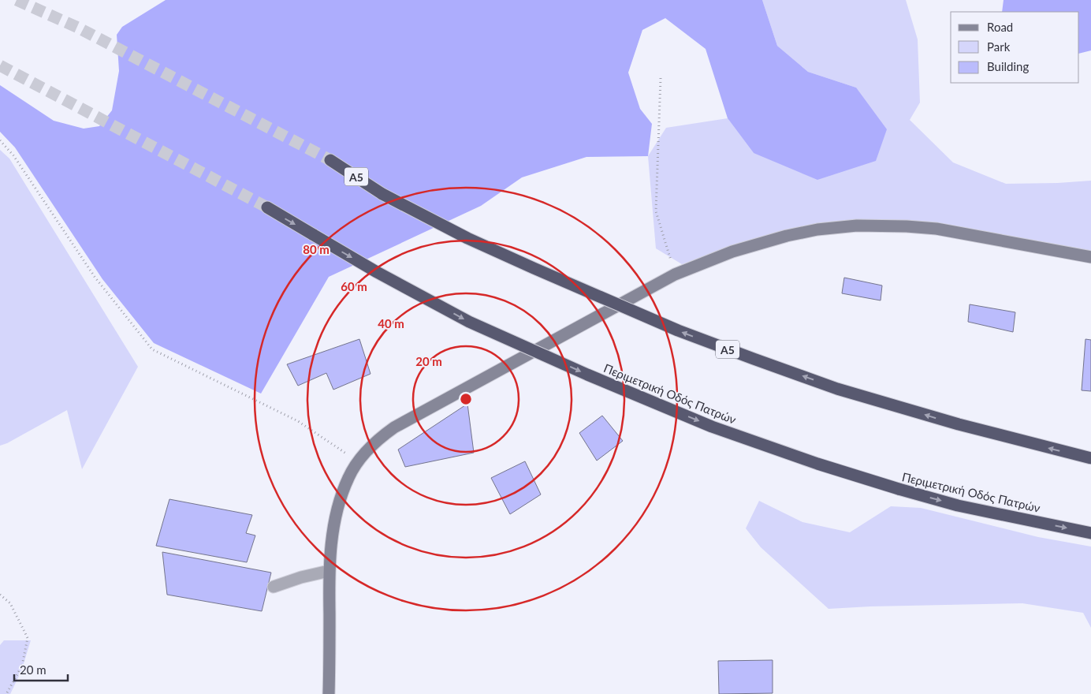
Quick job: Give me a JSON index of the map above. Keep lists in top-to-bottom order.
{
  "streets": {
    "highway": ["Α5", "Περιμετρική Οδός Πατρών"]
  },
  "legend": ["Road", "Park", "Building"],
  "scale_bar": "20 m",
  "rings": [
    "80 m",
    "60 m",
    "40 m",
    "20 m"
  ]
}
